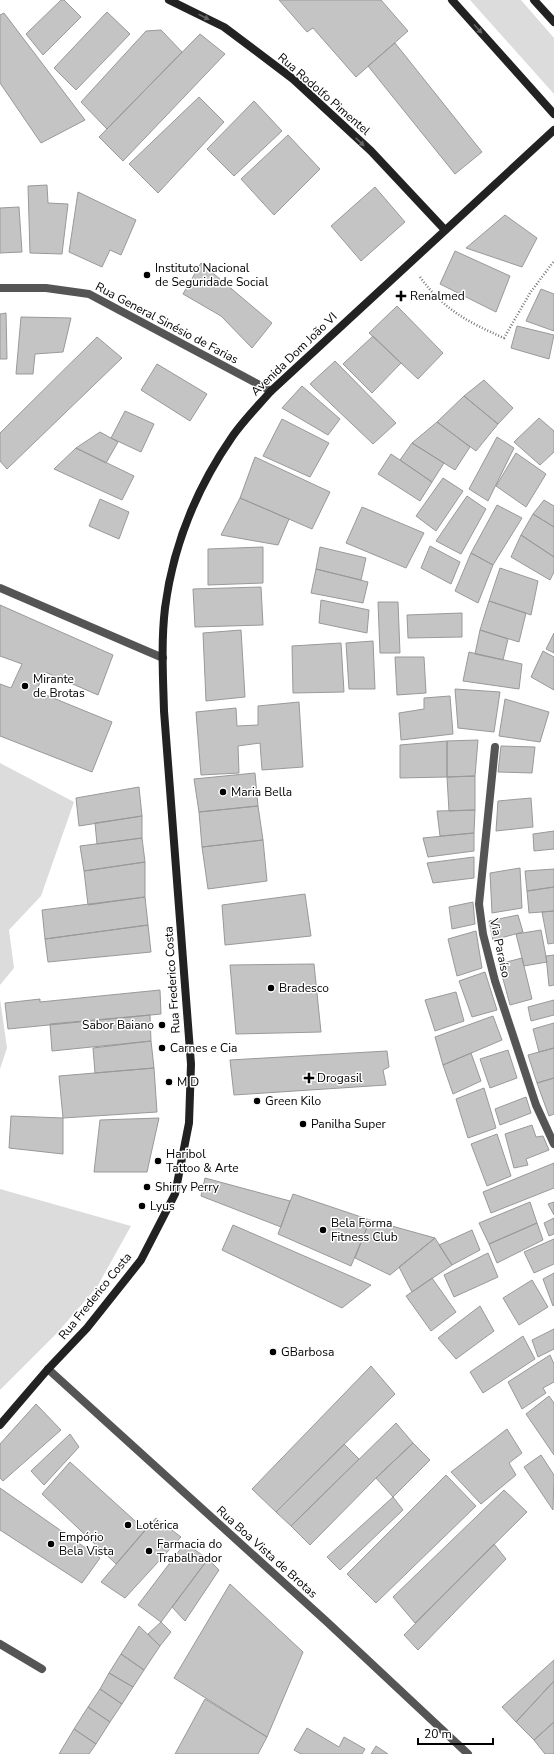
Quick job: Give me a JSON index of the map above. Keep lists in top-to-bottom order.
{
  "streets": {
    "main road": ["Rua Rodolfo Pimentel", "Avenida Dom João VI", "Rua Frederico Costa"],
    "street": ["Rua General Sinésio de Farias", "Via Paraíso", "Rua Boa Vista de Brotas"]
  },
  "crossings": [
    ["Rua Rodolfo Pimentel", "Avenida Dom João VI"],
    ["Rua General Sinésio de Farias", "Avenida Dom João VI"],
    ["Avenida Dom João VI", "Rua Frederico Costa"],
    ["Rua Frederico Costa", "Rua Boa Vista de Brotas"]
  ],
  "one_way": ["Rua Rodolfo Pimentel"],
  "places": {
    "other": [
      "Instituto Nacional de Seguridade Social",
      "Mirante de Brotas",
      "Maria Bella",
      "Bradesco",
      "Sabor Baiano",
      "Carnes e Cia",
      "M D",
      "Green Kilo",
      "Panilha Super",
      "Haribol Tattoo & Arte",
      "Shirry Perry",
      "Lyus",
      "Bela Forma Fitness Club",
      "GBarbosa",
      "Lotérica",
      "Empório Bela Vista",
      "Farmacia do Trabalhador"
    ],
    "health": ["Renalmed", "Drogasil"]
  },
  "scale_bar": "20 m"
}
